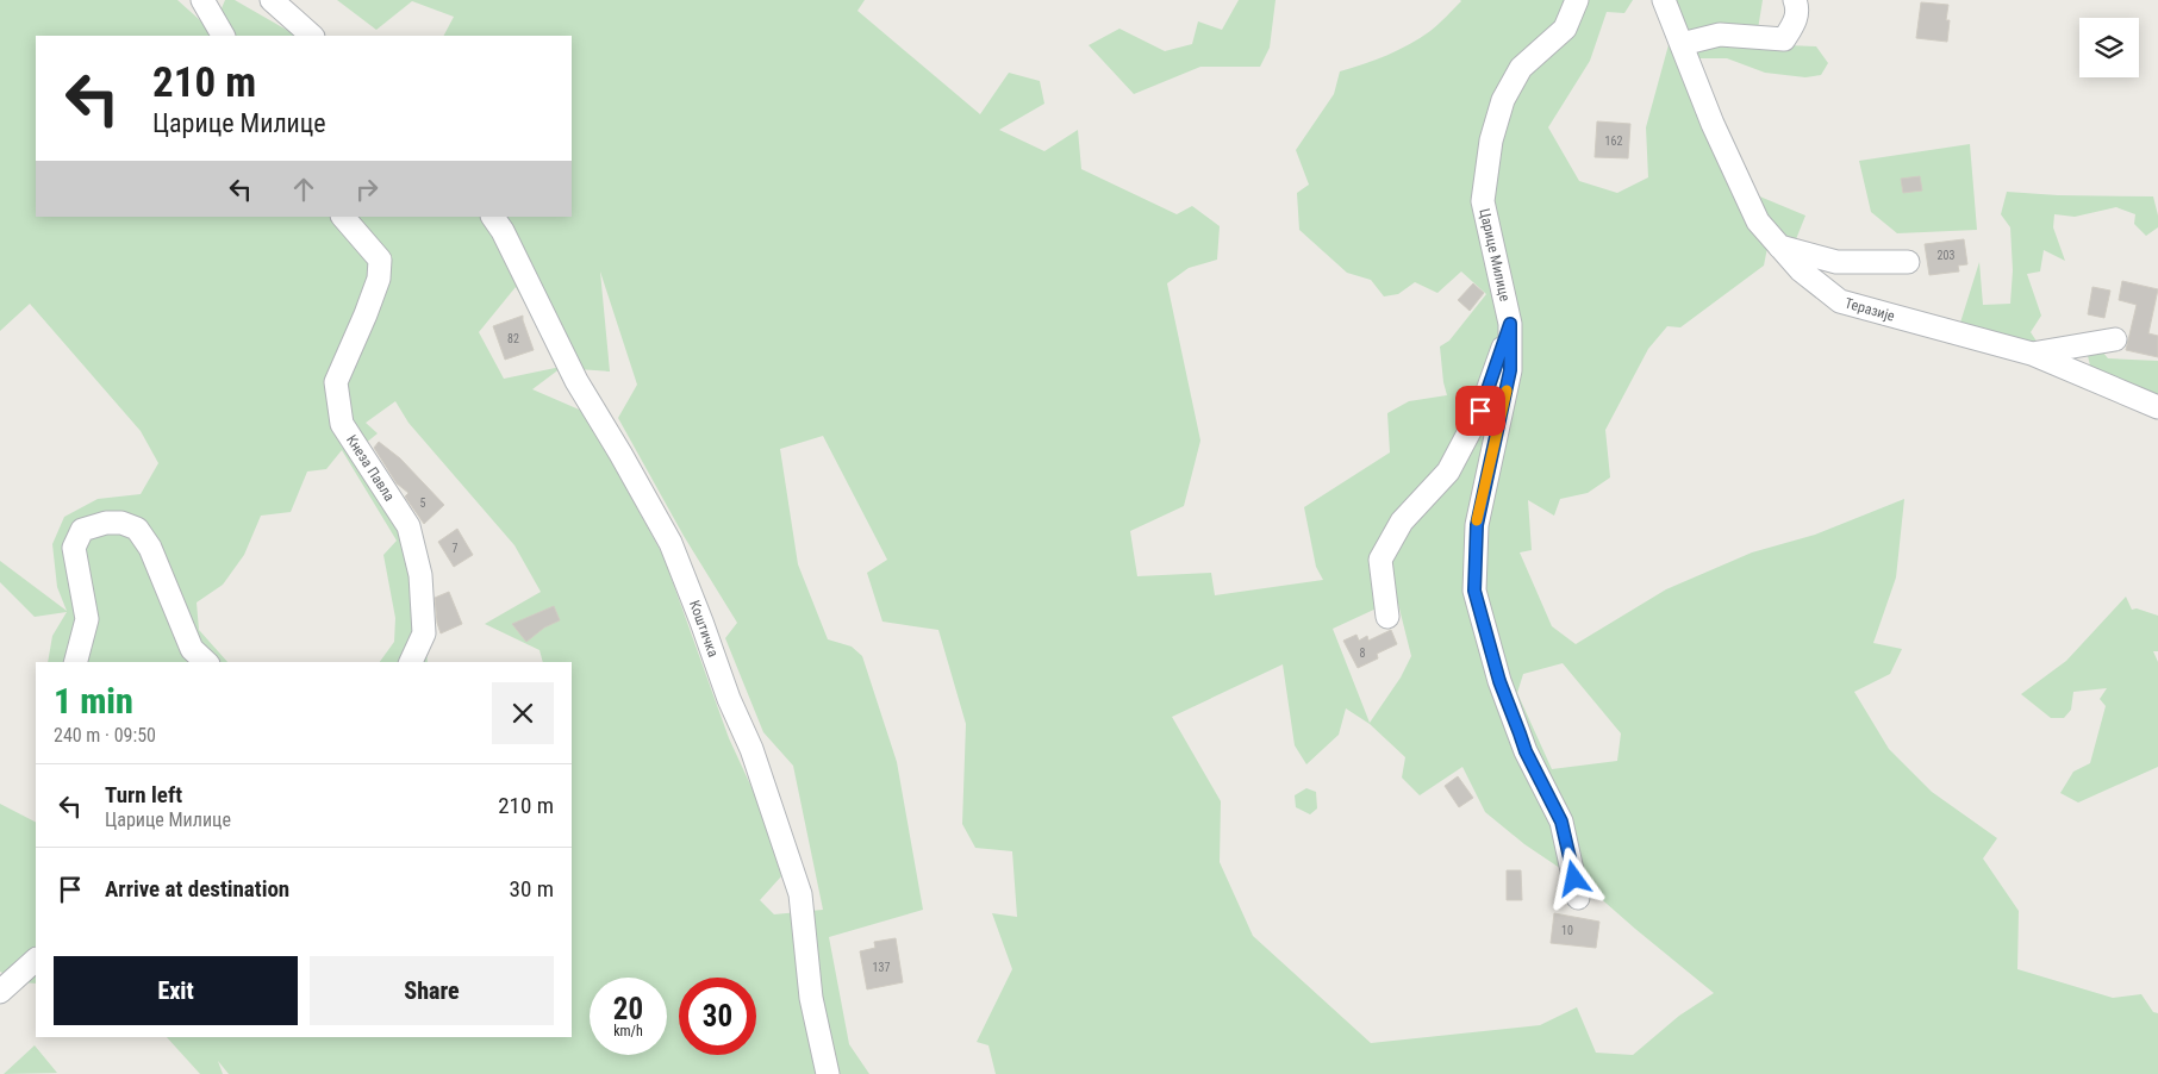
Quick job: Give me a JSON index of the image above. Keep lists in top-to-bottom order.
{
  "streets": {
    "street": [
      "Царице Милице",
      "Теразије",
      "Кнеза Павла",
      "Коштичка"
    ]
  },
  "house_numbers": [
    "162",
    "203",
    "82",
    "5",
    "7",
    "8",
    "10",
    "137"
  ],
  "page": {
    "turn": ["210 m", "Царице Милице"],
    "heading": ["1 min", "240 m · 09:50"],
    "list": [
      {
        "name": "Turn left",
        "note": "Царице Милице",
        "value": "210 m"
      },
      {
        "name": "Arrive at destination",
        "value": "30 m"
      }
    ],
    "buttons": ["Exit", "Share"],
    "speed": "20 km/h",
    "limit": "30"
  }
}
